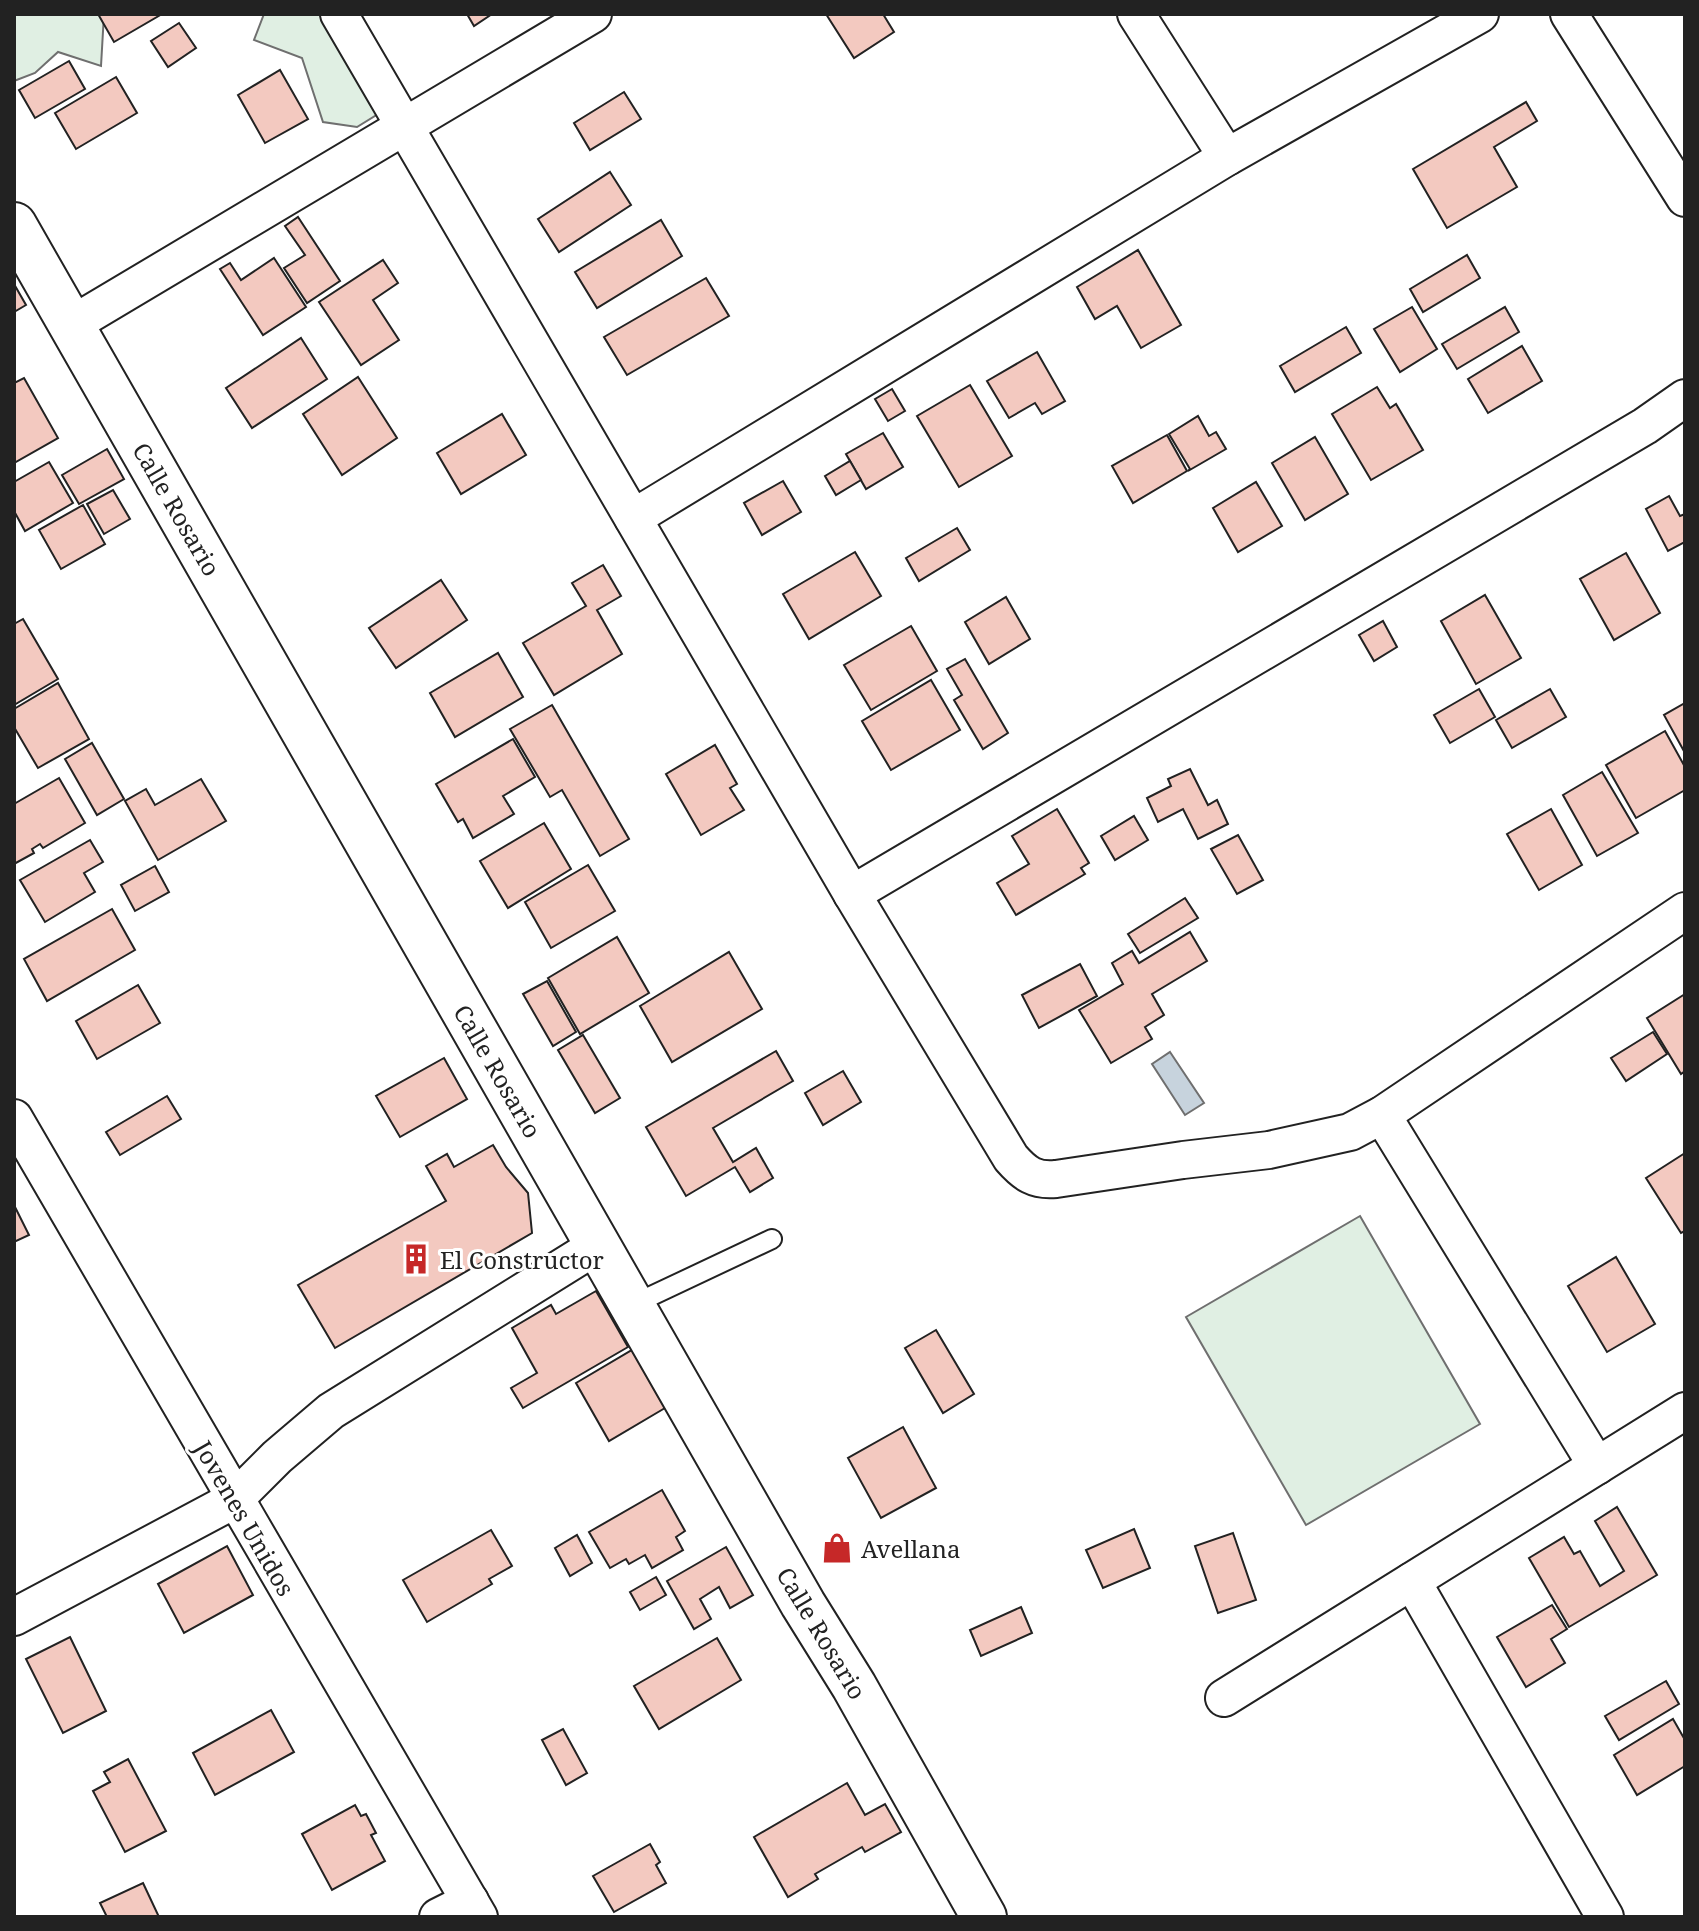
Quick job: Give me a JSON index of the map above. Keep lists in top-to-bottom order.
{
  "streets": {
    "main road": ["Calle Rosario"],
    "street": ["Jovenes Unidos"]
  },
  "places": {
    "building": ["El Constructor"],
    "shop": ["Avellana"]
  }
}
